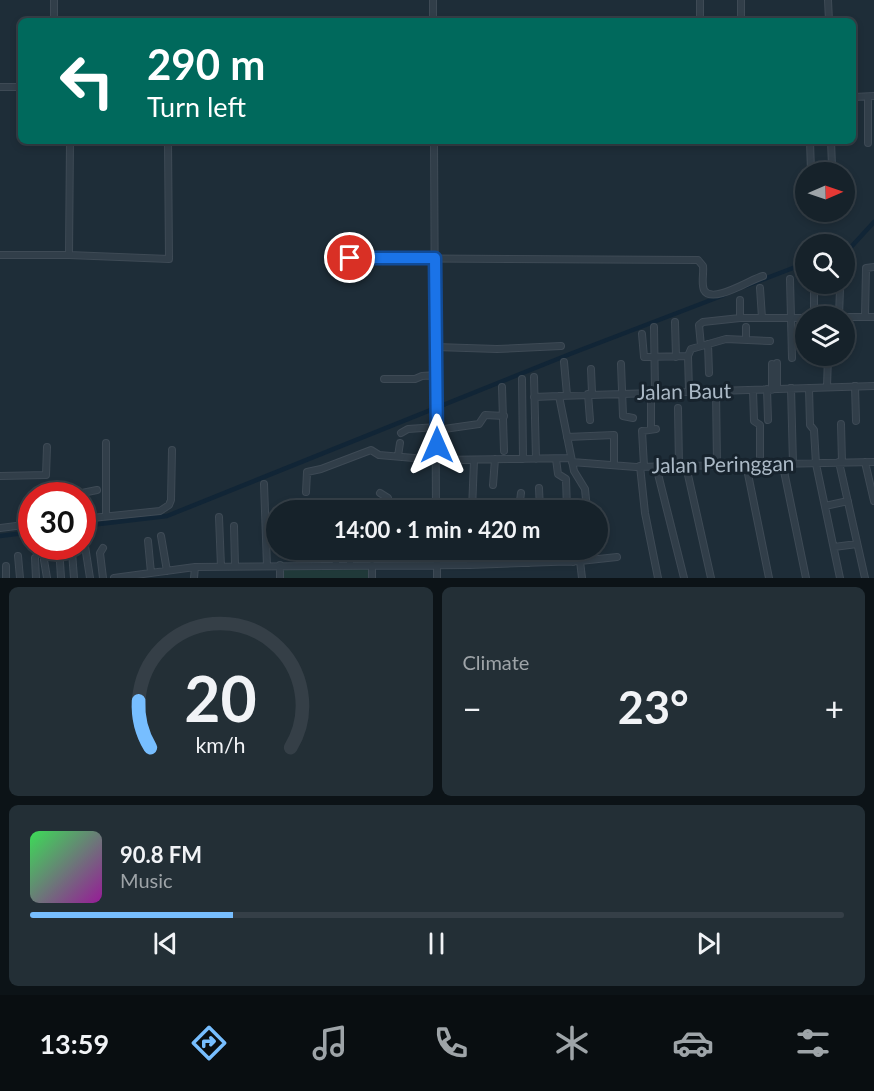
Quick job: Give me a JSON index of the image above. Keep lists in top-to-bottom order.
{
  "streets": {
    "street": ["Jalan Baut", "Jalan Peringgan"]
  },
  "north": "right",
  "page": {
    "turn": ["290 m", "Turn left"],
    "limit": "30",
    "trip": "14:00 · 1 min · 420 m",
    "tile": "Climate",
    "heat": ["−", "23°", "+"],
    "song": ["90.8 FM", "Music"],
    "tabs": "13:59",
    "gauge": ["20", "km/h"]
  }
}
